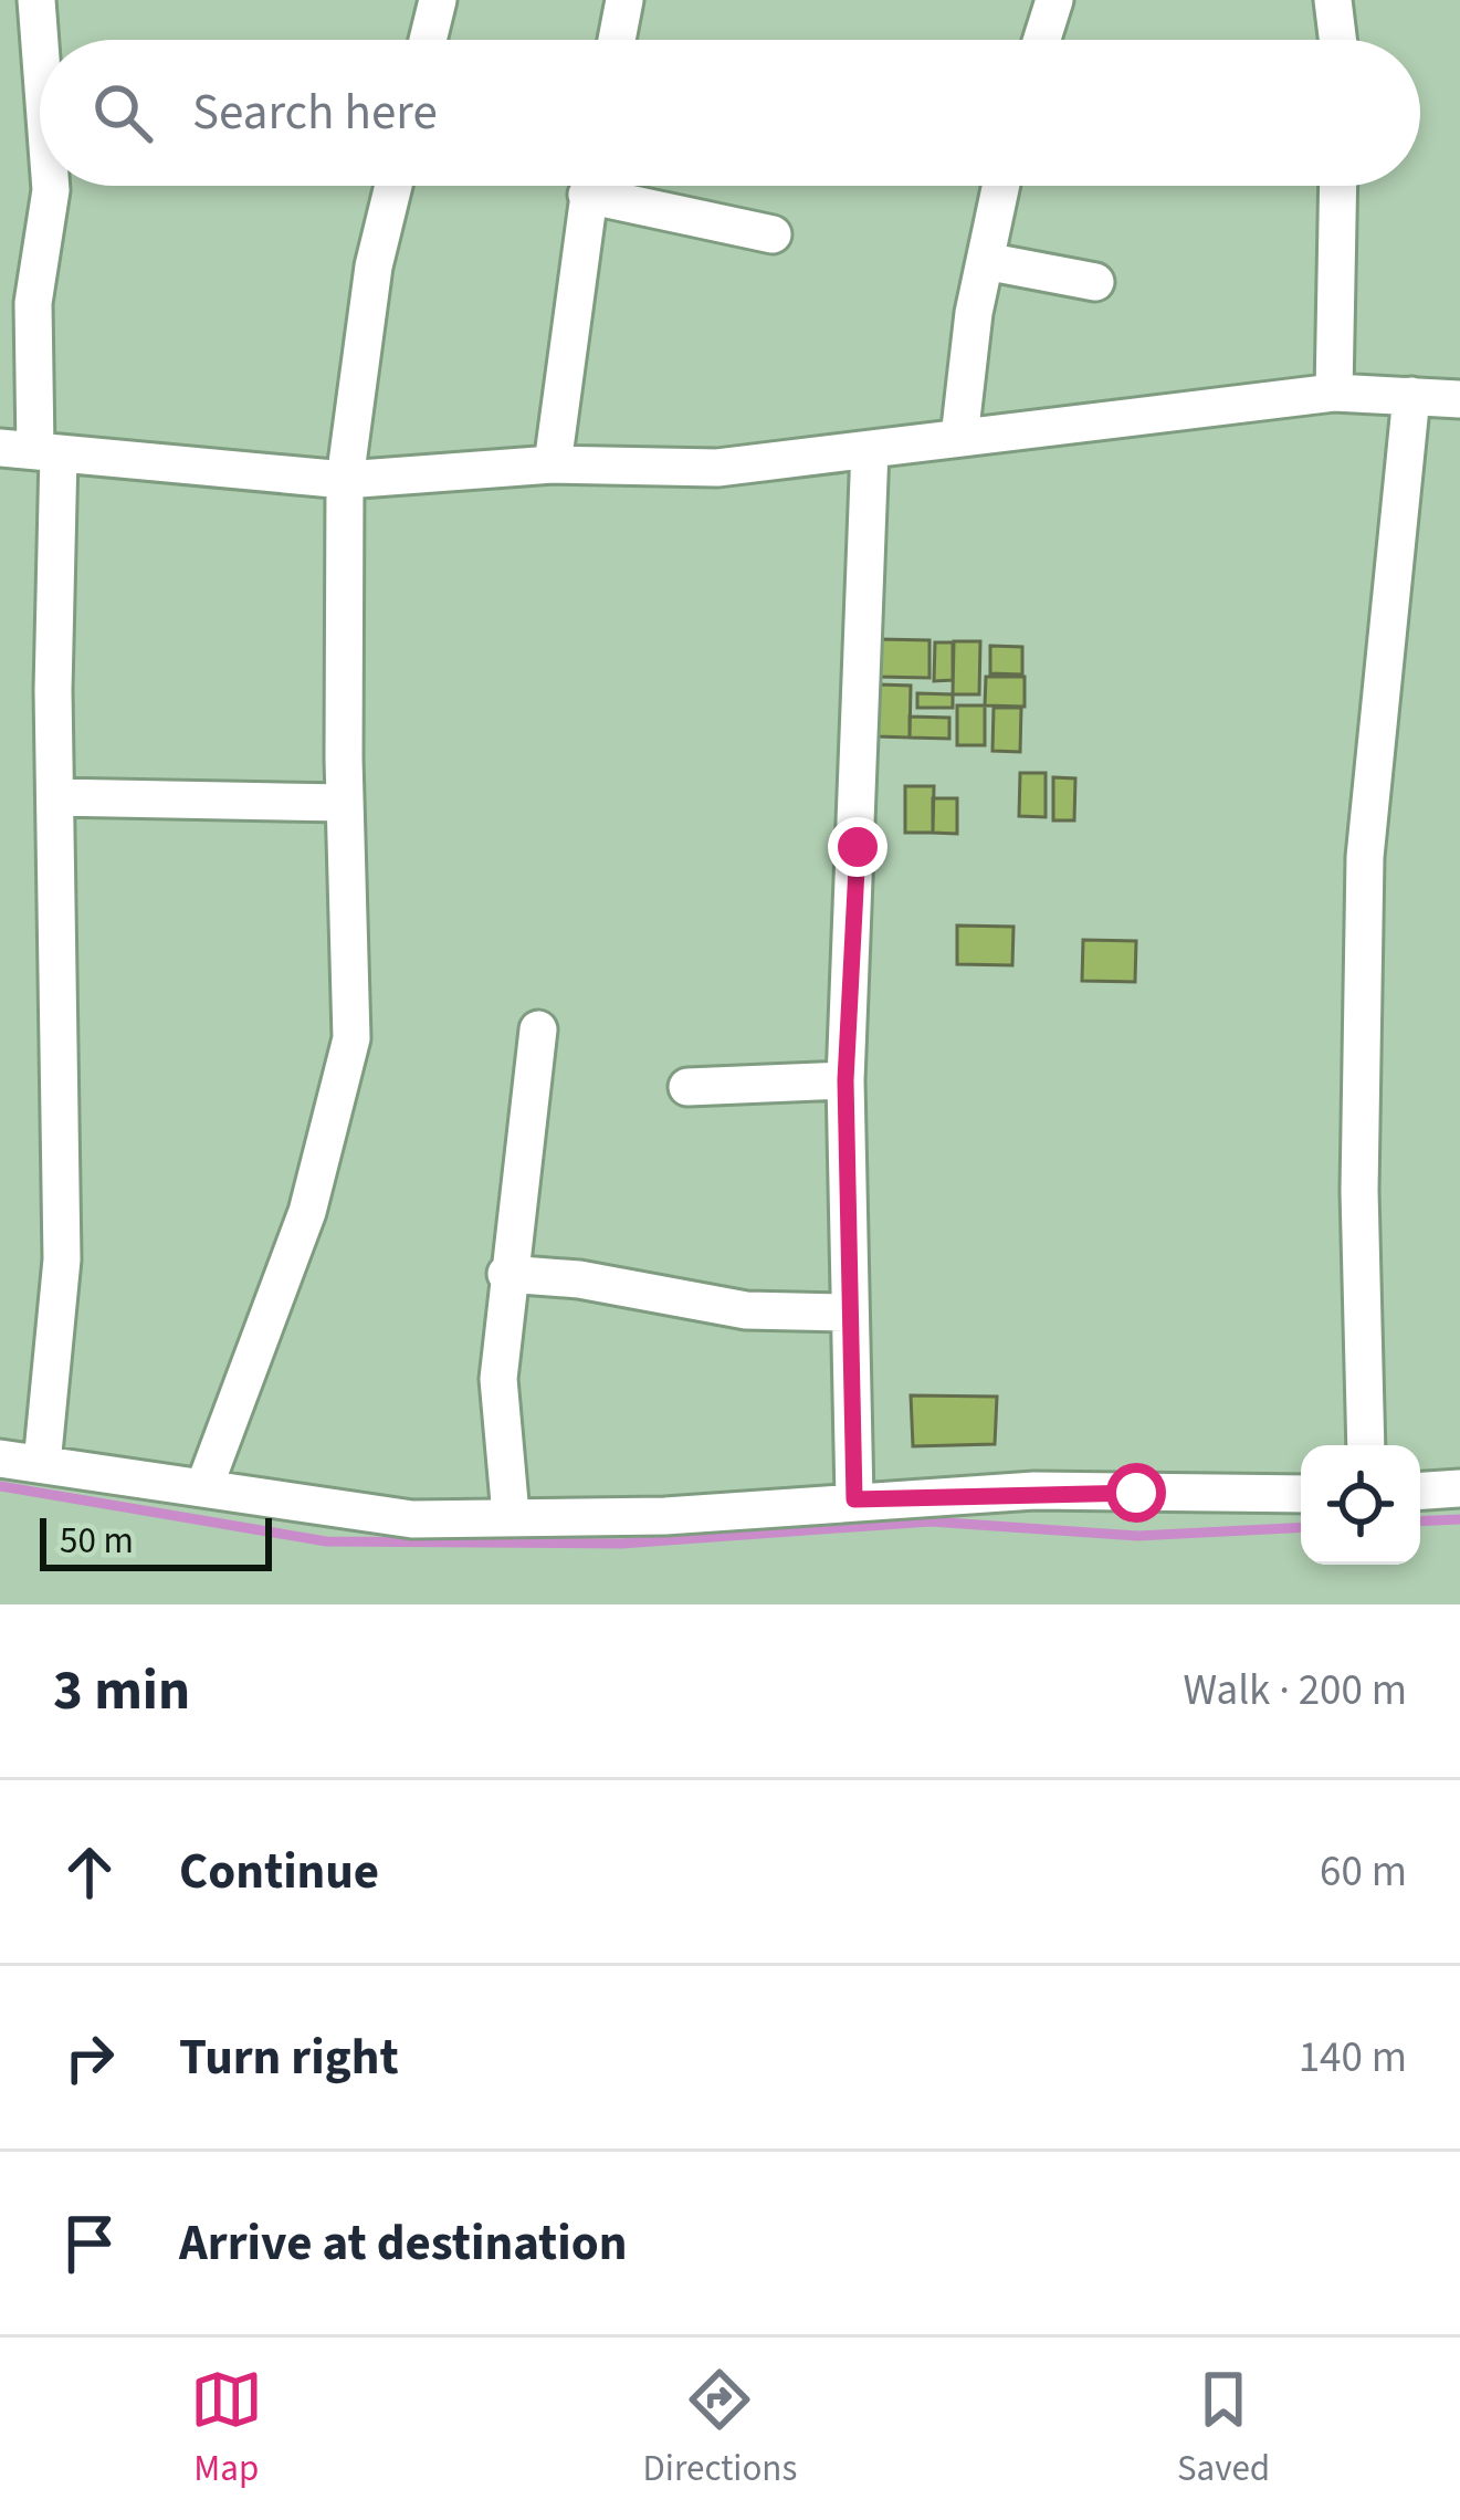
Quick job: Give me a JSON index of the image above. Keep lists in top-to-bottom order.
{
  "scale_bar": "50 m",
  "page": {
    "search": "Search here",
    "scale": "50 m",
    "heading": ["3 min", "Walk · 200 m"],
    "list": [
      ["Continue", "60 m"],
      ["Turn right", "140 m"],
      "Arrive at destination"
    ],
    "nav": ["Map", "Directions", "Saved"]
  }
}
